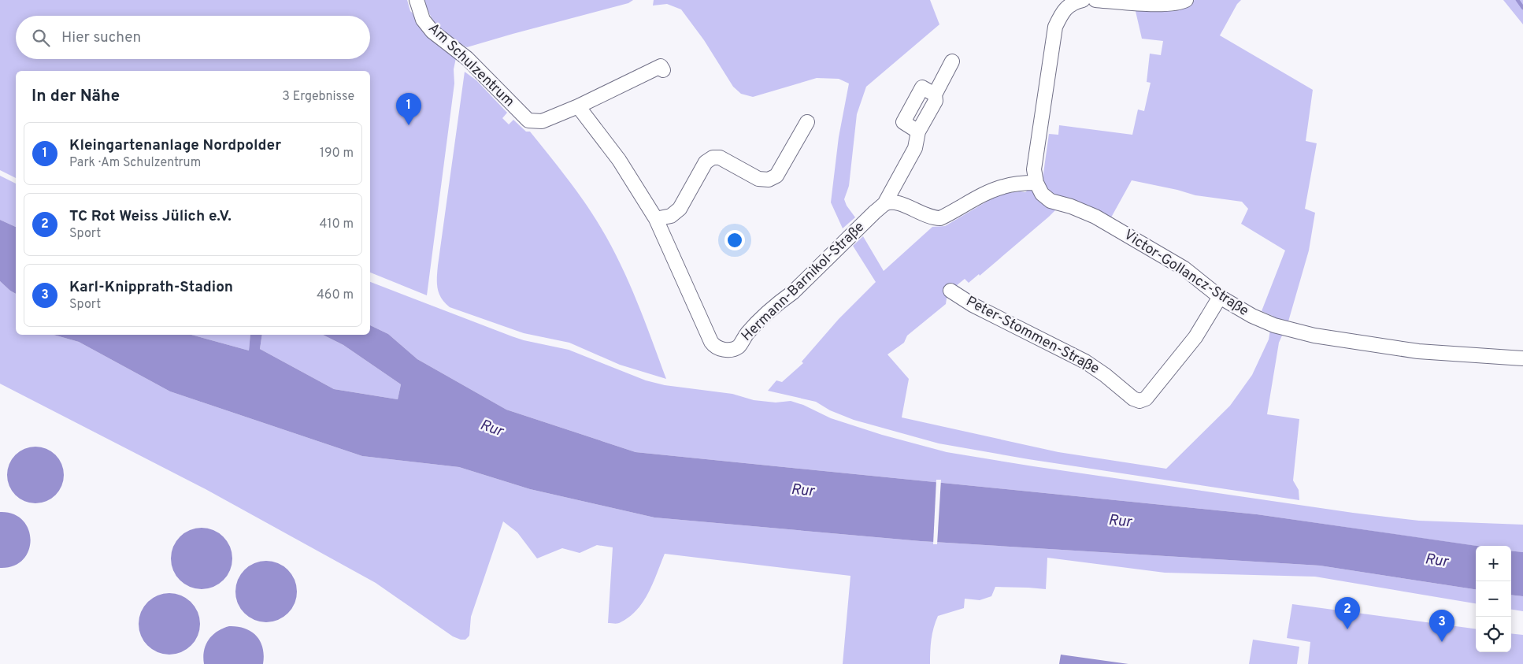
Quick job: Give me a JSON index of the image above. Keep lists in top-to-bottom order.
{
  "streets": {
    "street": [
      "Am Schulzentrum",
      "Victor-Gollancz-Straße",
      "Hermann-Barnikol-Straße",
      "Peter-Stommen-Straße"
    ]
  },
  "crossings": [
    ["Am Schulzentrum", "Hermann-Barnikol-Straße"],
    ["Victor-Gollancz-Straße", "Peter-Stommen-Straße"]
  ],
  "water": ["Rur"],
  "page": {
    "search": "Hier suchen",
    "heading": ["In der Nähe", "3 Ergebnisse"],
    "pins": ["1", "2", "3"],
    "list": [
      {
        "mark": "1",
        "name": "Kleingartenanlage Nordpolder",
        "note": "Park · Am Schulzentrum",
        "value": "190 m"
      },
      {
        "mark": "2",
        "name": "TC Rot Weiss Jülich e.V.",
        "note": "Sport",
        "value": "410 m"
      },
      {
        "mark": "3",
        "name": "Karl-Knipprath-Stadion",
        "note": "Sport",
        "value": "460 m"
      }
    ],
    "map_buttons": ["+", "−"]
  }
}
